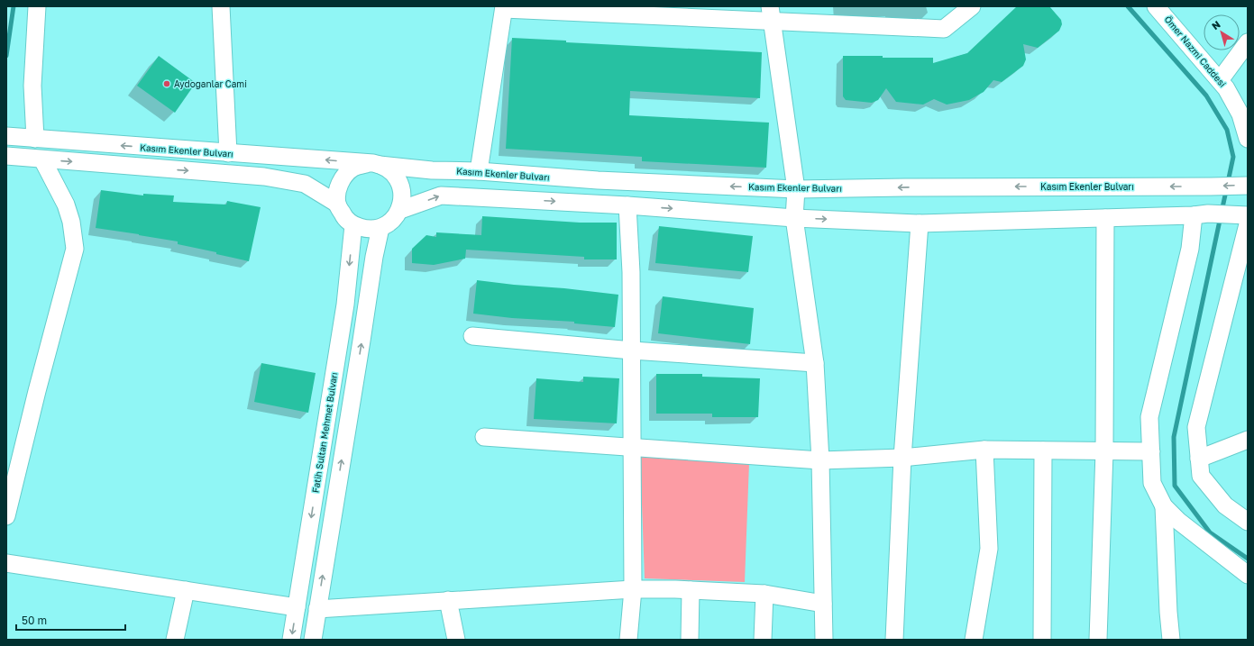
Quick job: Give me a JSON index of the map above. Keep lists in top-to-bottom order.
{
  "streets": {
    "street": ["Ömer Nazmi Caddesi", "Kasım Ekenler Bulvarı", "Fatih Sultan Mehmet Bulvarı"]
  },
  "crossings": [
    ["Kasım Ekenler Bulvarı", "Fatih Sultan Mehmet Bulvarı"]
  ],
  "places": ["Aydoğanlar Cami"],
  "scale_bar": "50 m",
  "north": "top left"
}
